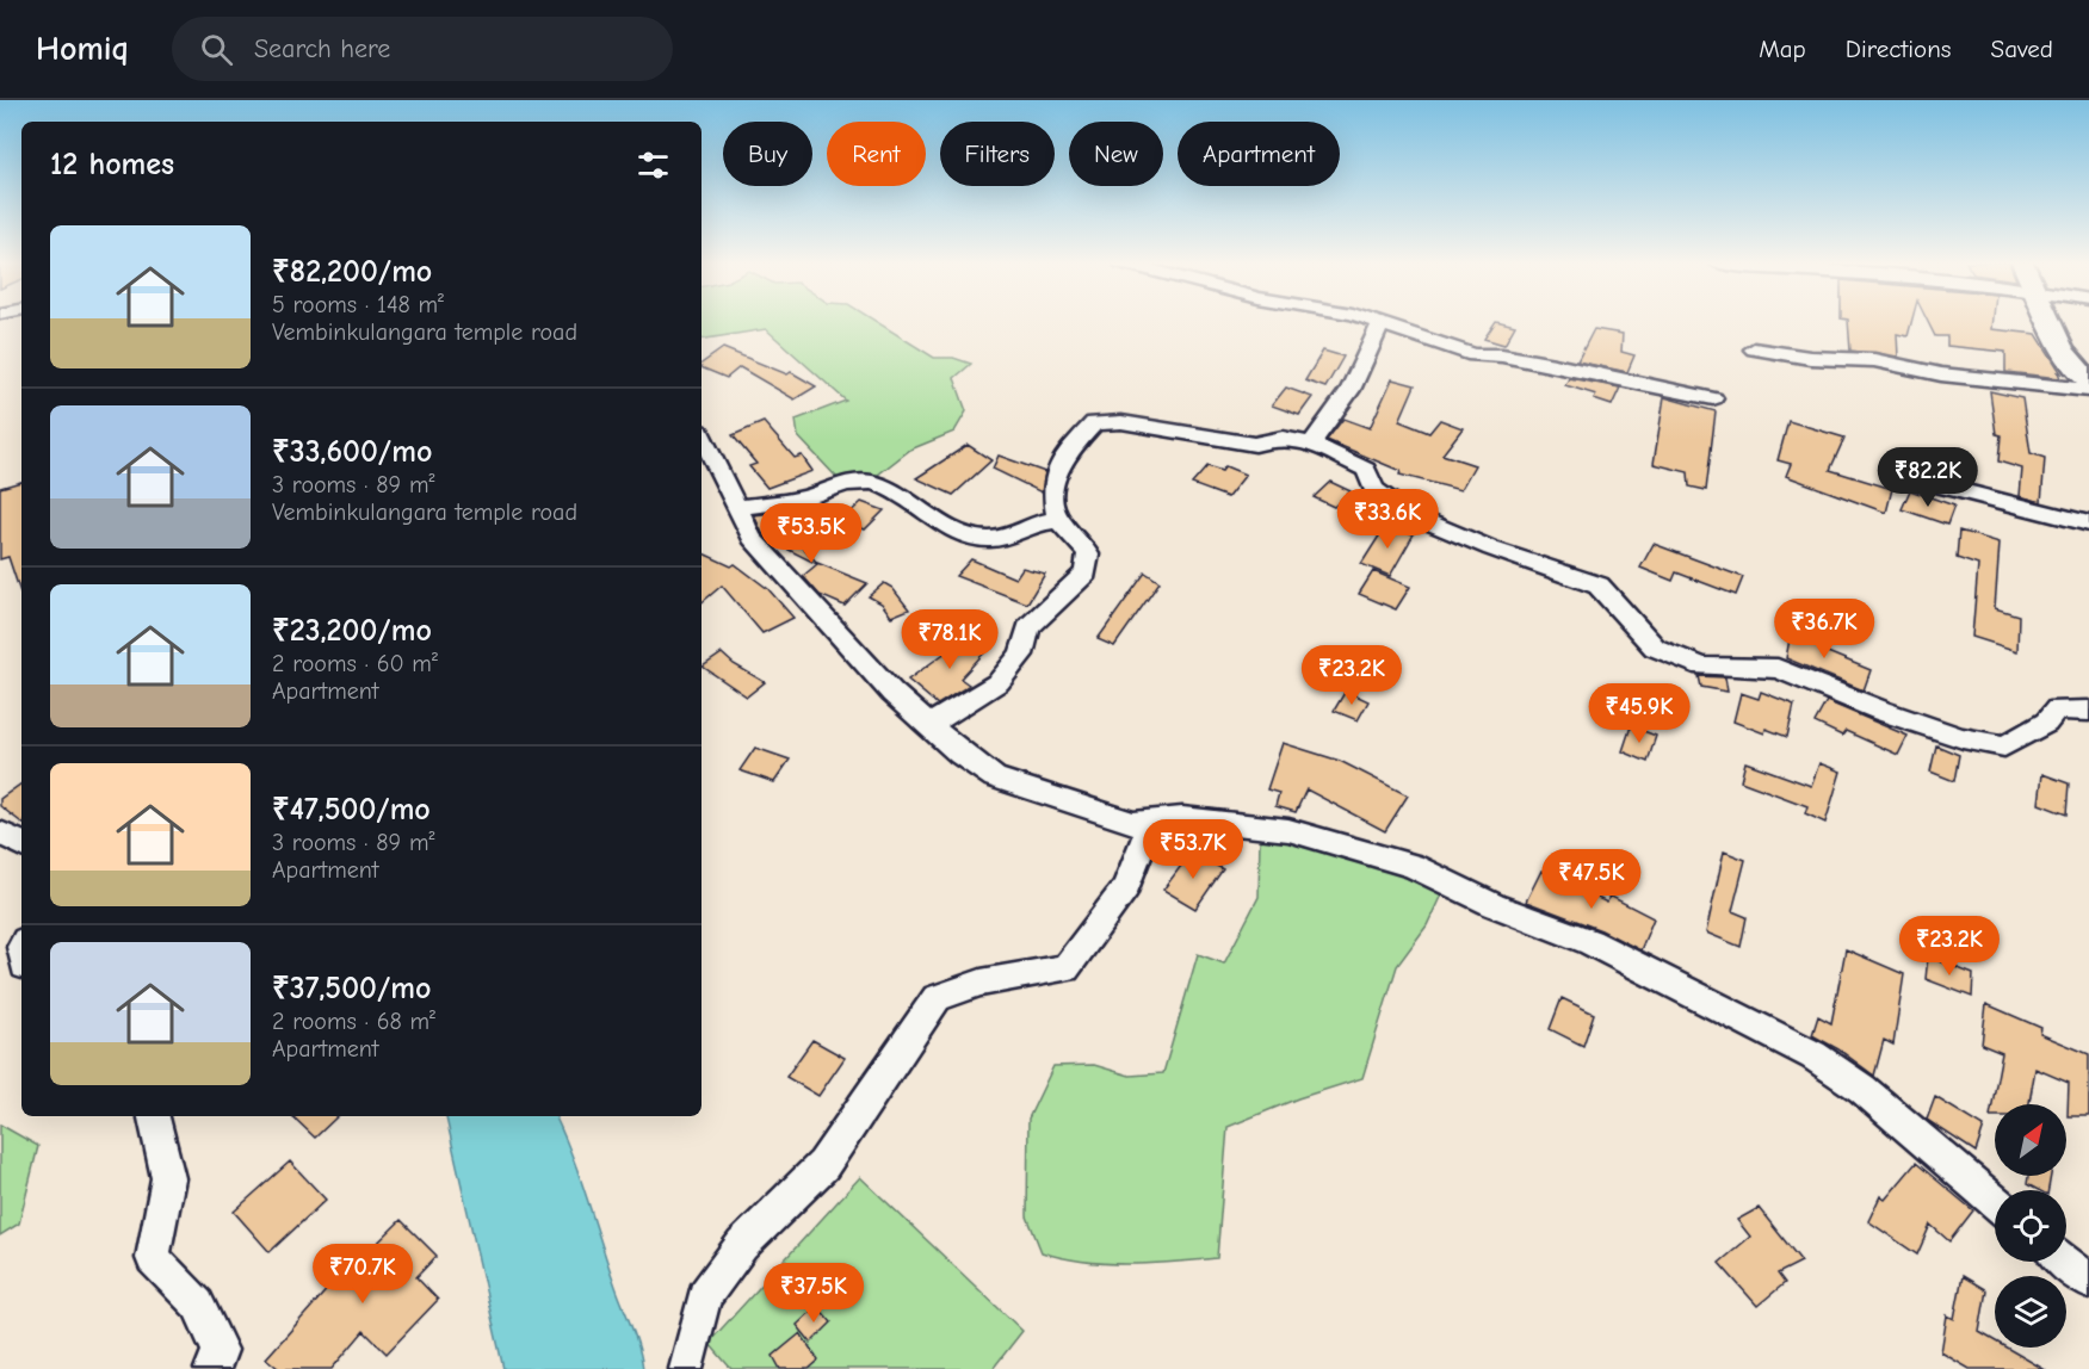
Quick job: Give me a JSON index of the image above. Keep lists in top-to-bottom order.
{
  "north": "top right",
  "page": {
    "header": "Homiq",
    "search": "Search here",
    "nav": ["Map", "Directions", "Saved"],
    "chip": [
      "Buy",
      "Rent",
      "Filters",
      "New",
      "Apartment"
    ],
    "heading": "12 homes",
    "list": [
      {
        "name": "₹82,200/mo",
        "note": "5 rooms · 148 m² · Vembinkulangara temple road"
      },
      {
        "name": "₹33,600/mo",
        "note": "3 rooms · 89 m² · Vembinkulangara temple road"
      },
      {
        "name": "₹23,200/mo",
        "note": "2 rooms · 60 m² · Apartment"
      },
      {
        "name": "₹47,500/mo",
        "note": "3 rooms · 89 m² · Apartment"
      },
      {
        "name": "₹37,500/mo",
        "note": "2 rooms · 68 m² · Apartment"
      }
    ],
    "price": [
      "₹82.2K",
      "₹33.6K",
      "₹53.5K",
      "₹36.7K",
      "₹78.1K",
      "₹23.2K",
      "₹45.9K",
      "₹53.7K",
      "₹47.5K",
      "₹23.2K",
      "₹70.7K",
      "₹37.5K"
    ]
  }
}
